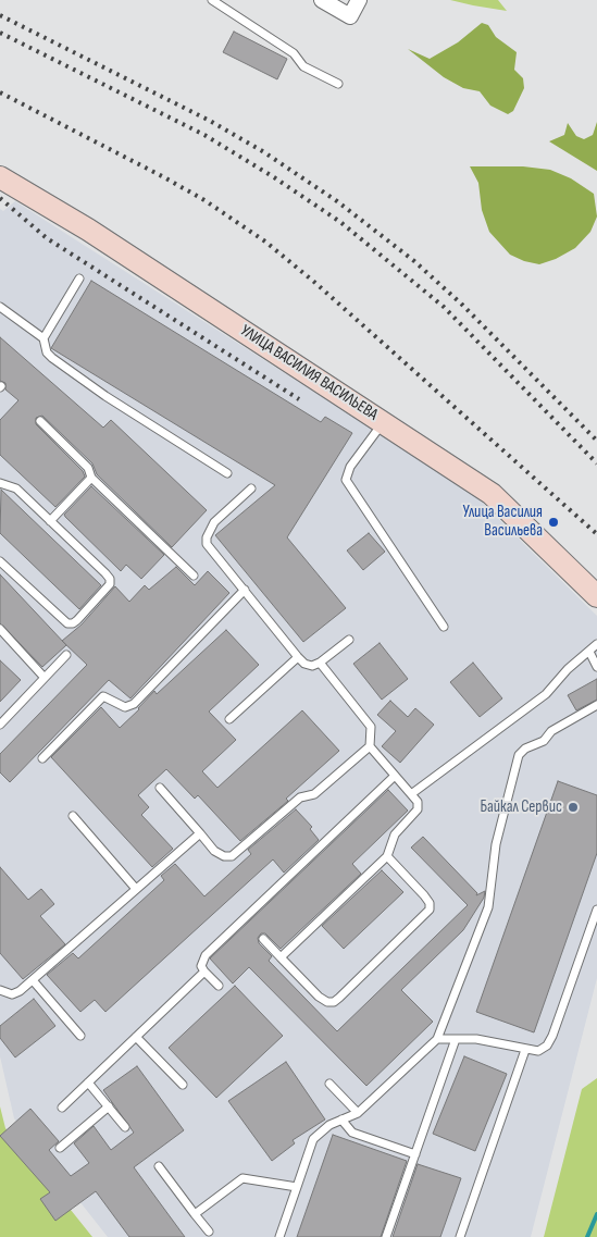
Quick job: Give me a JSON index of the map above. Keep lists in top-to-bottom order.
{
  "streets": {
    "main road": ["УЛИЦА ВАСИЛИЯ ВАСИЛЬЕВА"]
  },
  "places": ["Улица Василия Васильева", "Байкал Сервис"]
}
